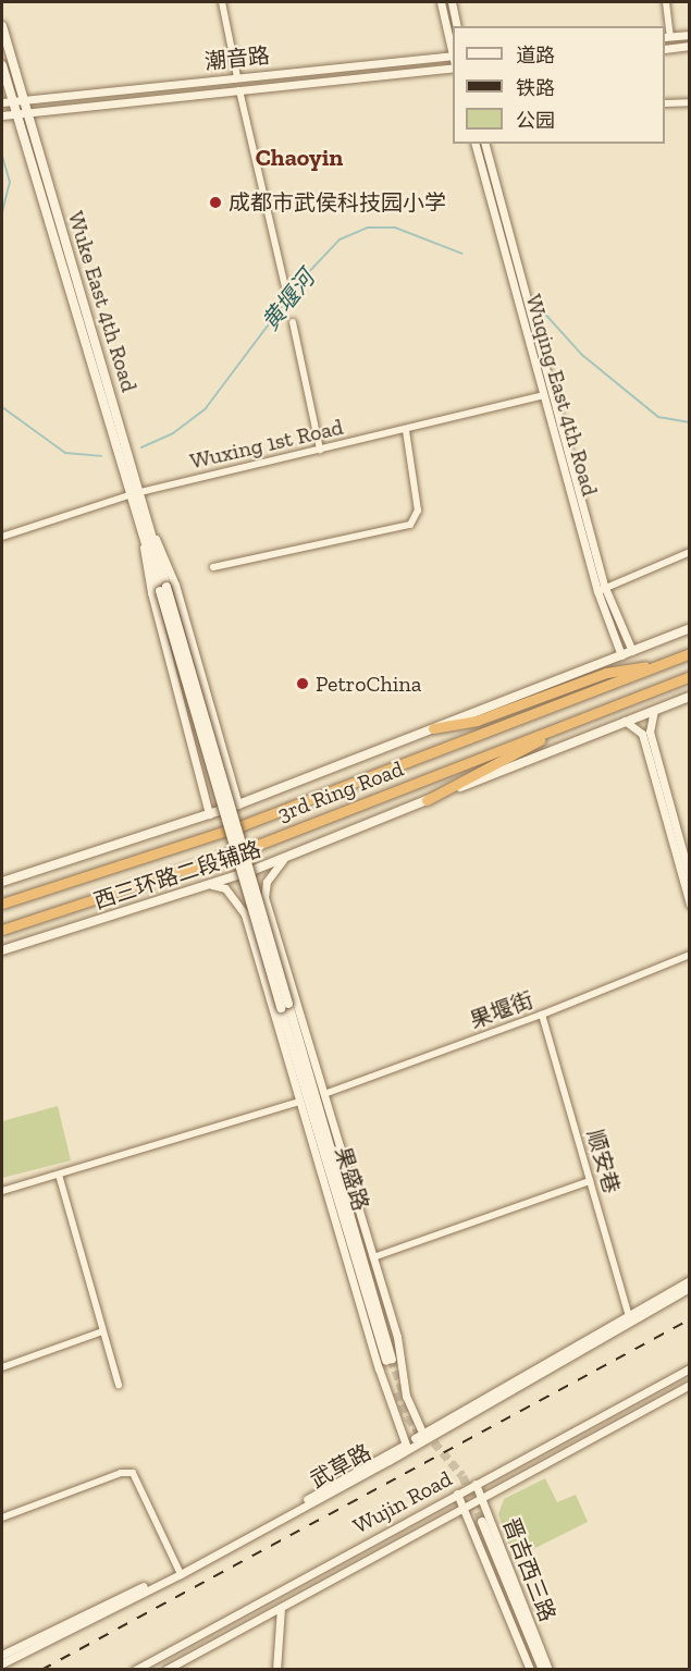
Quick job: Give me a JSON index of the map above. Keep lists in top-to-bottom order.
{
  "streets": {
    "highway": ["3rd Ring Road"],
    "main road": [
      "Wuke East 4th Road",
      "西三环路二段辅路",
      "果盛路",
      "晋吉西三路"
    ],
    "street": [
      "潮音路",
      "Wuqing East 4th Road",
      "Wuxing 1st Road",
      "果堰街",
      "顺安巷",
      "武草路",
      "Wujin Road"
    ]
  },
  "crossings": [
    ["潮音路", "Wuke East 4th Road"],
    ["Wuke East 4th Road", "Wuxing 1st Road"],
    ["Wuke East 4th Road", "果盛路"],
    ["Wuqing East 4th Road", "Wuxing 1st Road"],
    ["果堰街", "顺安巷"],
    ["顺安巷", "武草路"],
    ["Wujin Road", "晋吉西三路"]
  ],
  "districts": ["Chaoyin"],
  "water": ["黄堰河"],
  "places": ["成都市武侯科技园小学", "PetroChina"],
  "legend": ["道路", "铁路", "公园"]
}
